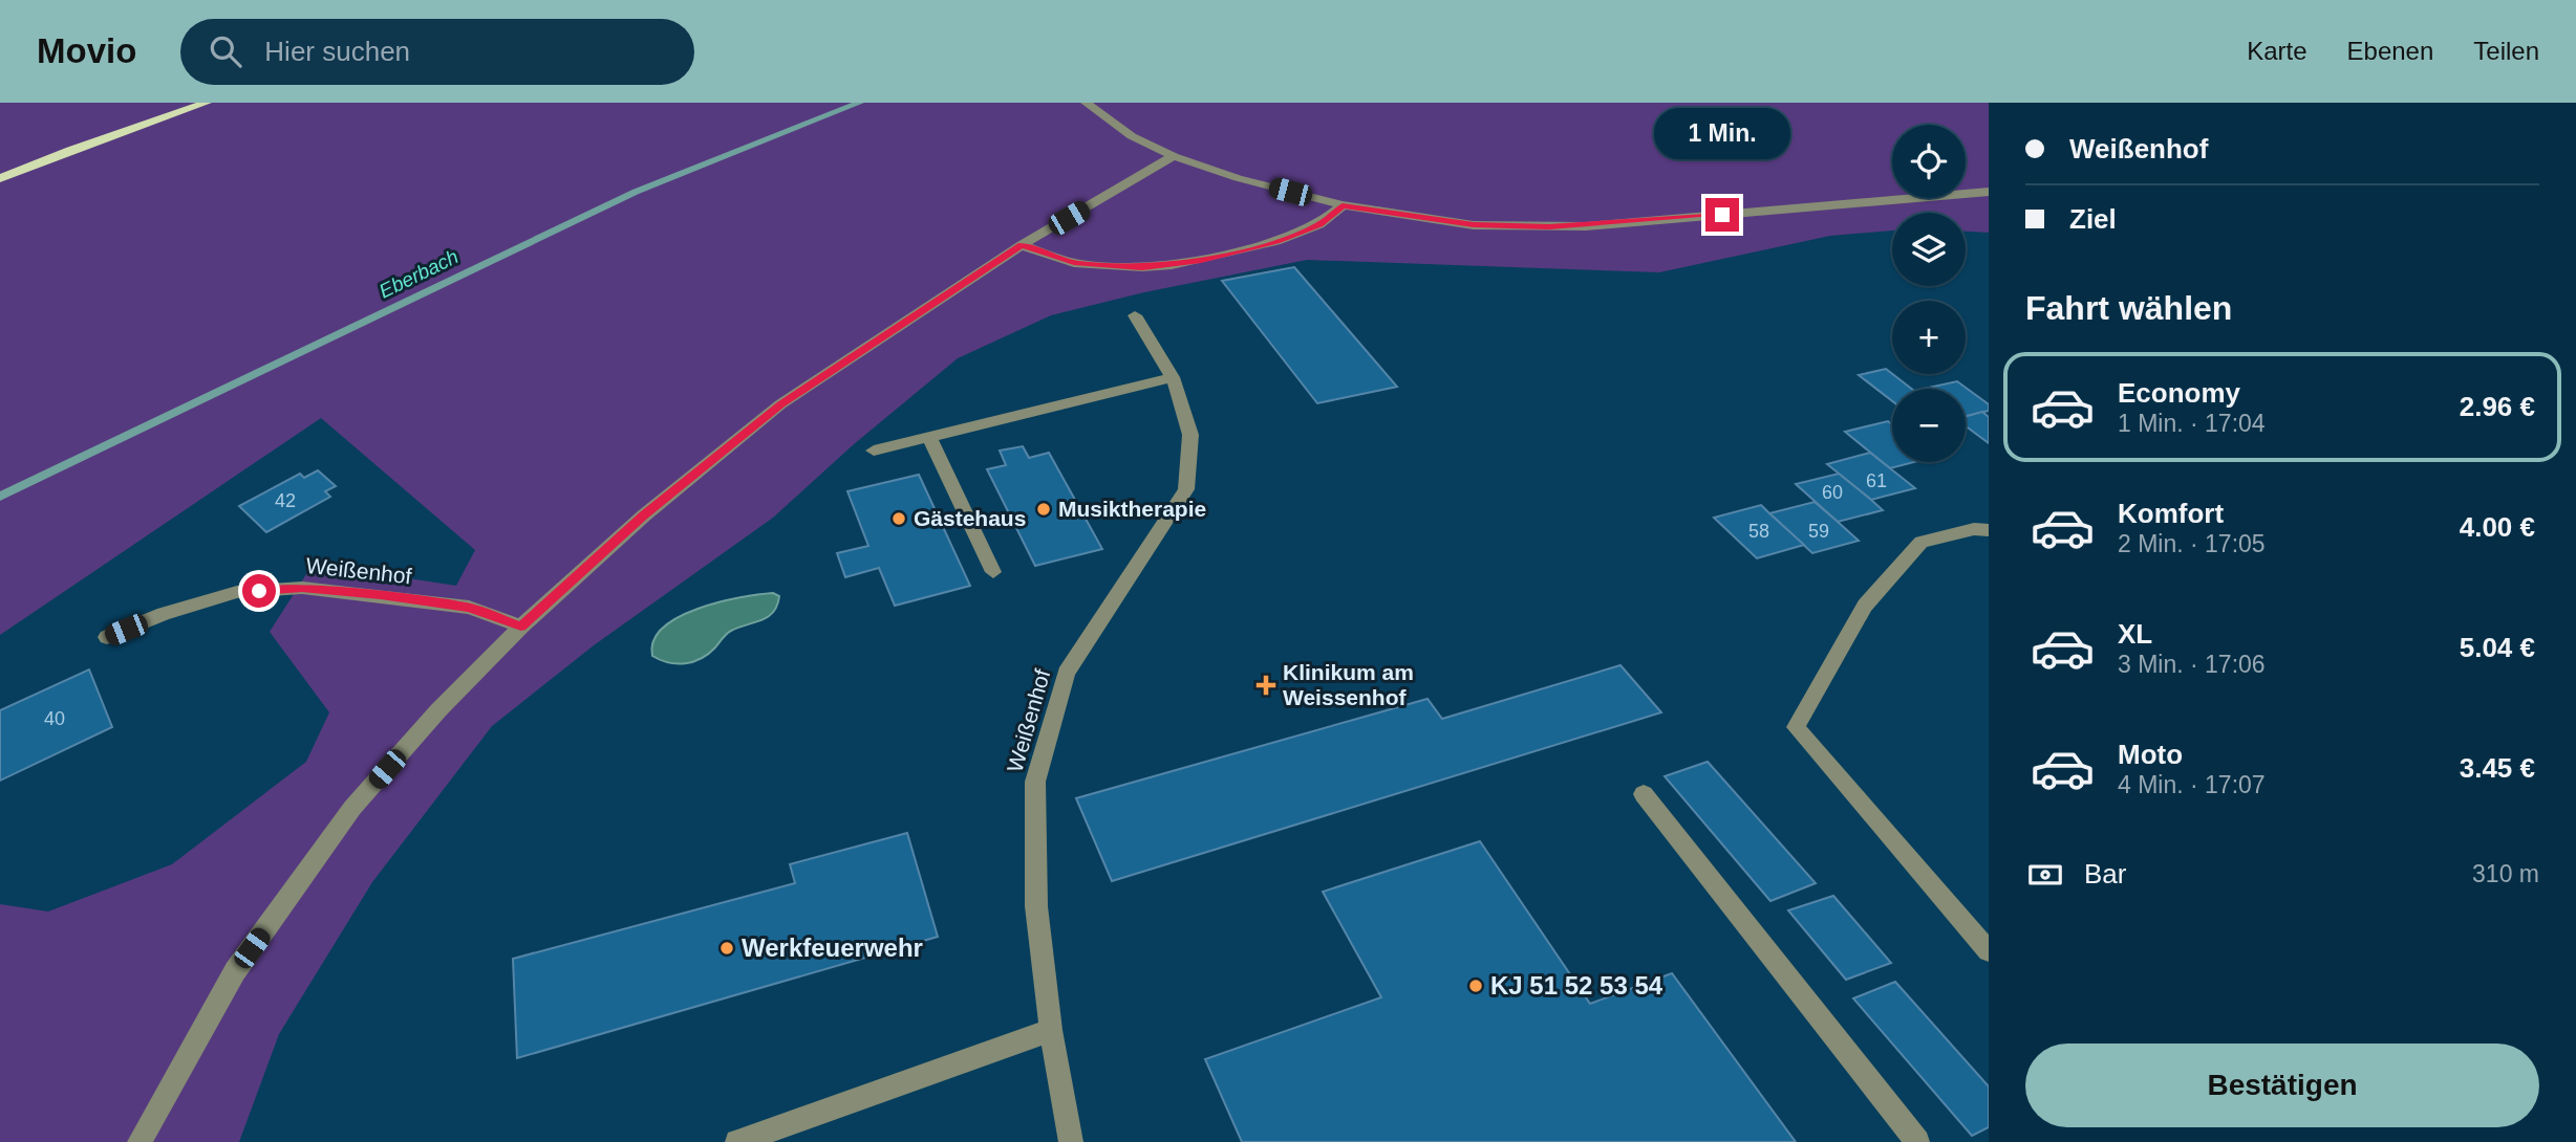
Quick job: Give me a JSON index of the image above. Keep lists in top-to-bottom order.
{
  "streets": {
    "street": ["Weißenhof"]
  },
  "water": ["Eberbach"],
  "places": {
    "other": [
      "Musiktherapie",
      "Gästehaus",
      "Werkfeuerwehr",
      "KJ 51 52 53 54"
    ],
    "health": ["Klinikum am Weissenhof"]
  },
  "house_numbers": [
    "61",
    "60",
    "42",
    "58",
    "59",
    "40"
  ],
  "page": {
    "header": "Movio",
    "search": "Hier suchen",
    "nav": ["Karte", "Ebenen", "Teilen"],
    "banner": ["Weißenhof", "Ziel"],
    "bubble": "1 Min.",
    "map_buttons": ["+", "−"],
    "heading": "Fahrt wählen",
    "list": [
      {
        "name": "Economy",
        "note": "1 Min. · 17:04",
        "value": "2.96 €"
      },
      {
        "name": "Komfort",
        "note": "2 Min. · 17:05",
        "value": "4.00 €"
      },
      {
        "name": "XL",
        "note": "3 Min. · 17:06",
        "value": "5.04 €"
      },
      {
        "name": "Moto",
        "note": "4 Min. · 17:07",
        "value": "3.45 €"
      }
    ],
    "pay": ["Bar", "310 m"],
    "buttons": "Bestätigen"
  }
}
